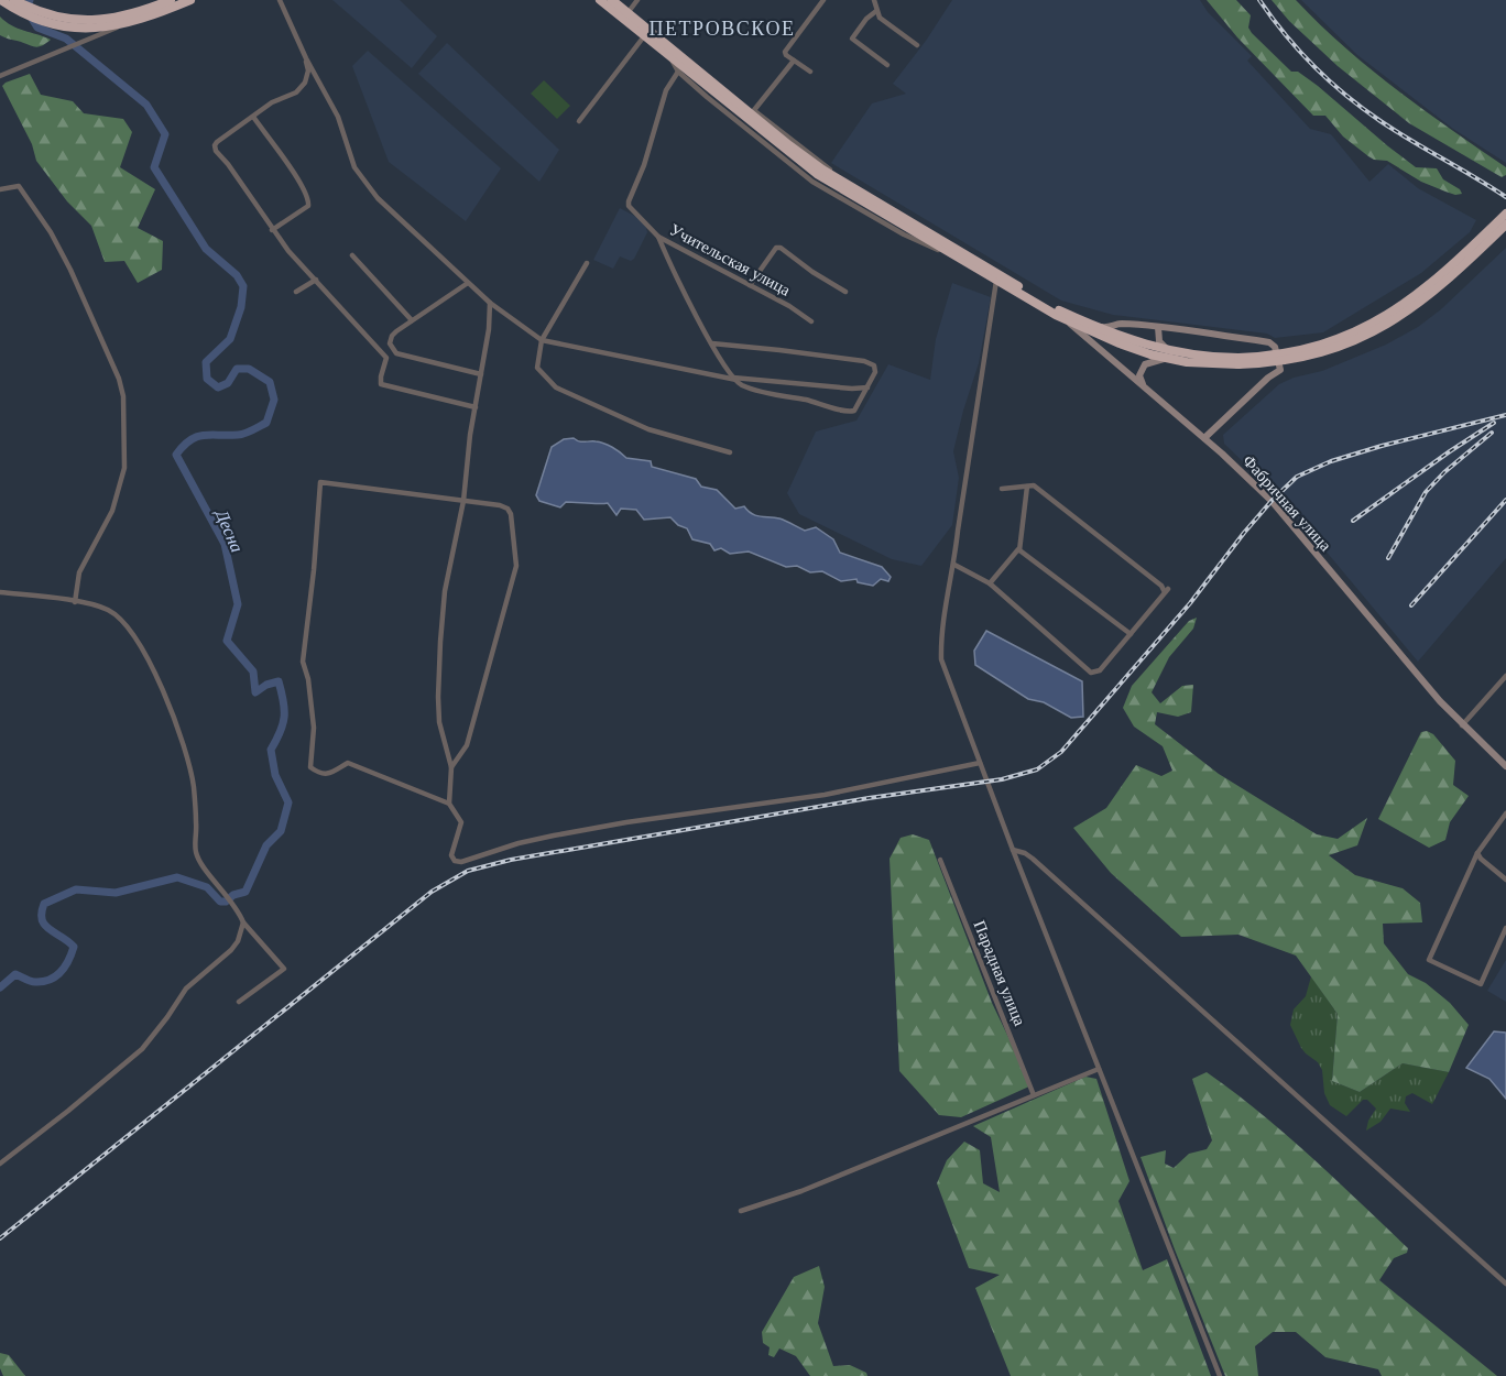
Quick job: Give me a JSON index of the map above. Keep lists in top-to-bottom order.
{
  "streets": {
    "street": ["Учительская улица", "Фабричная улица", "Парадная улица"]
  },
  "districts": ["ПЕТРОВСКОЕ"],
  "water": ["Десна"]
}
